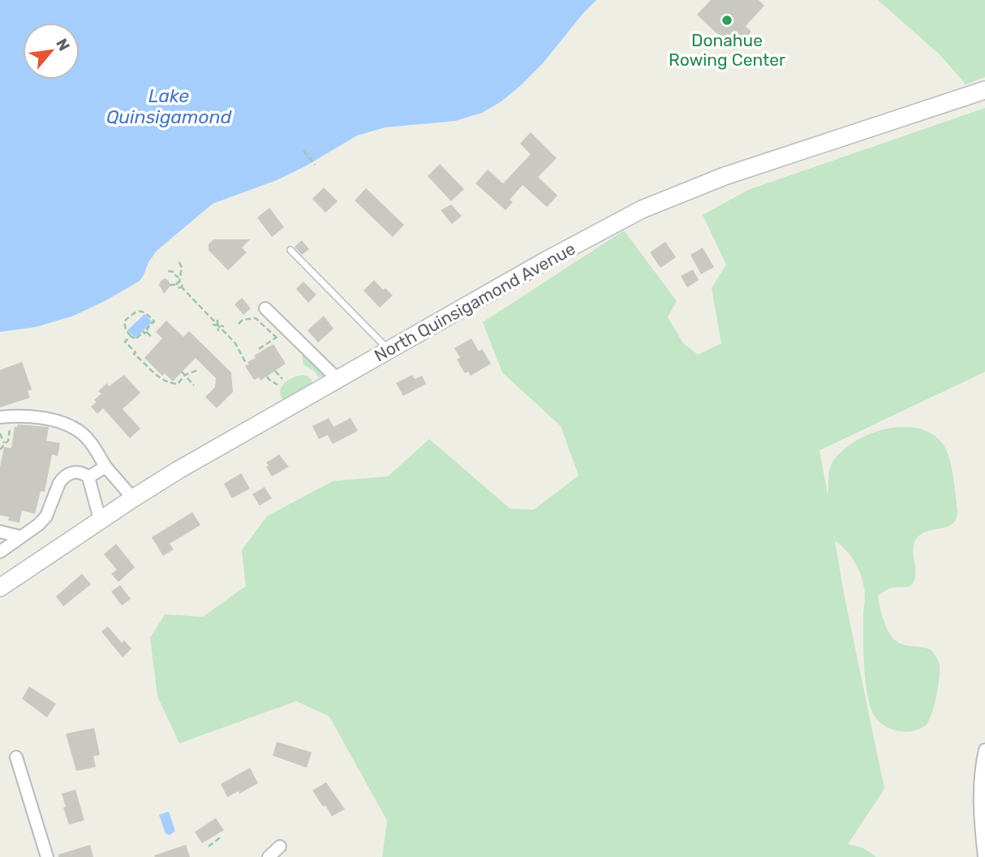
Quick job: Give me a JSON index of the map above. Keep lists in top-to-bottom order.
{
  "streets": {
    "main road": ["North Quinsigamond Avenue"]
  },
  "water": ["Lake Quinsigamond"],
  "places": ["Donahue Rowing Center"],
  "north": "top right"
}
